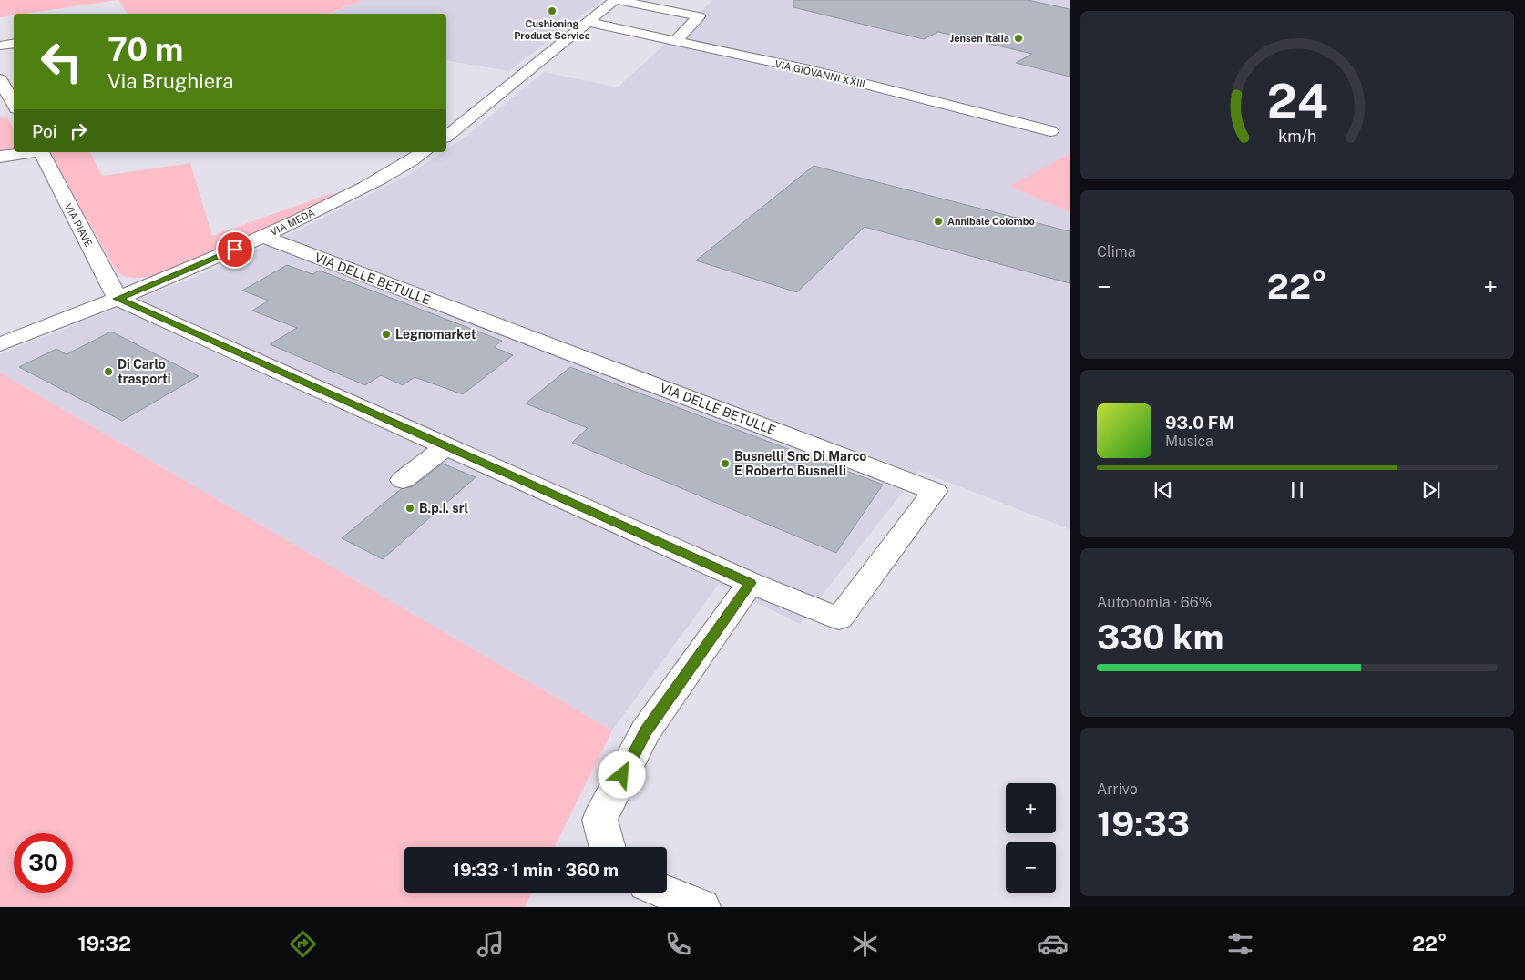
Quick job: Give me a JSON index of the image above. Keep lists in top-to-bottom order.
{
  "streets": {
    "street": [
      "VIA GIOVANNI XXIII",
      "VIA MEDA",
      "VIA PIAVE",
      "VIA DELLE BETULLE"
    ]
  },
  "crossings": [
    ["VIA MEDA", "VIA PIAVE"],
    ["VIA MEDA", "VIA DELLE BETULLE"]
  ],
  "places": [
    "Cushioning Product Service",
    "Jensen Italia",
    "Annibale Colombo",
    "Legnomarket",
    "Di Carlo trasporti",
    "Busnelli Snc Di Marco E Roberto Busnelli",
    "B.p.i. srl"
  ],
  "page": {
    "turn": ["70 m", "Via Brughiera"],
    "then": "Poi",
    "tile": [
      "Clima",
      ["Autonomia · 66%", "330 km"],
      ["Arrivo", "19:33"]
    ],
    "heat": ["−", "22°", "+"],
    "song": ["93.0 FM", "Musica"],
    "map_buttons": ["+", "−"],
    "limit": "30",
    "trip": "19:33 · 1 min · 360 m",
    "tabs": ["19:32", "22°"],
    "gauge": ["24", "km/h"]
  }
}
